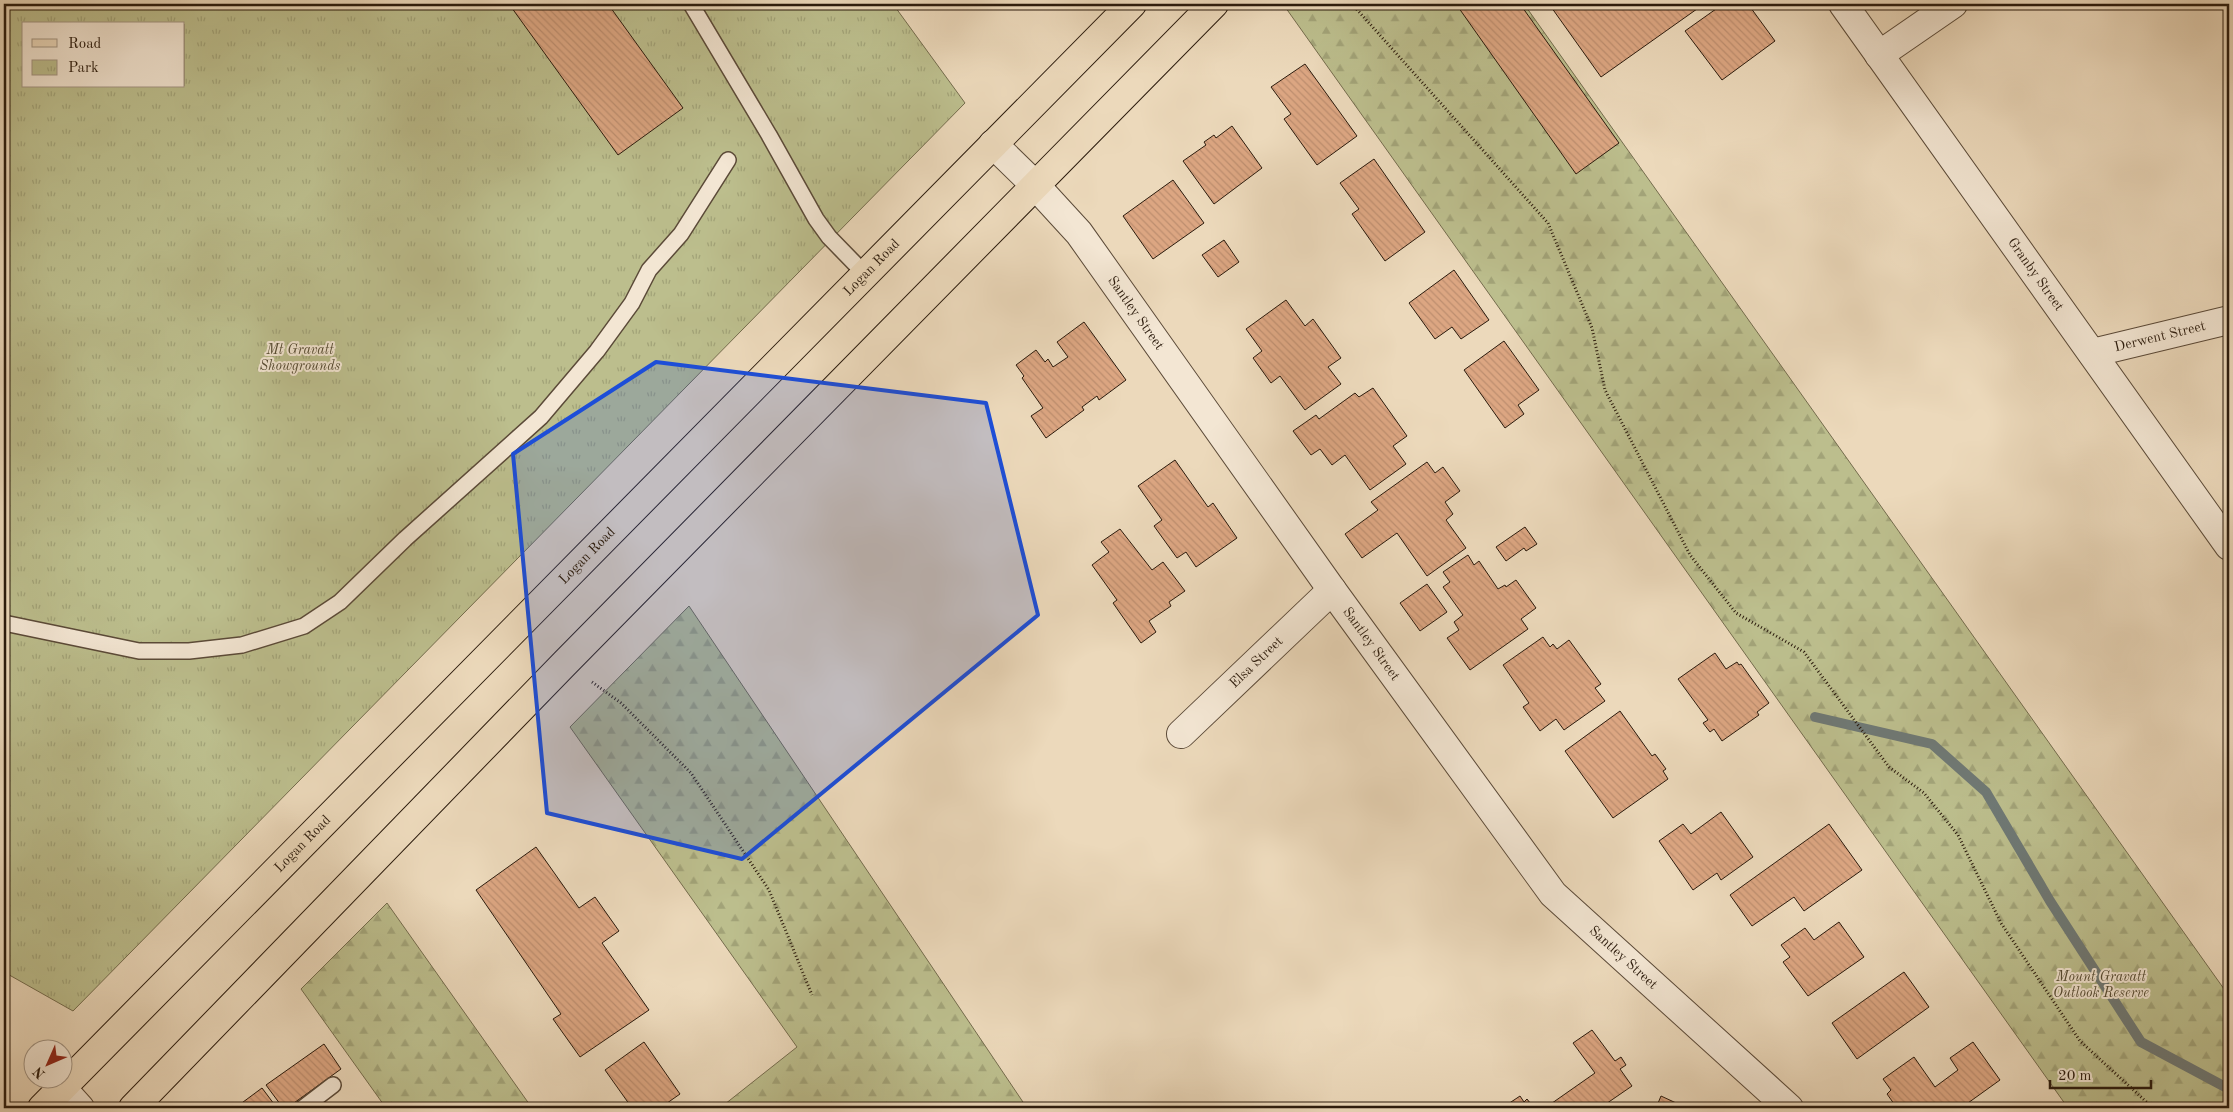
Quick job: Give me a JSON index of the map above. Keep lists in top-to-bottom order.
{
  "streets": {
    "main road": ["Logan Road"],
    "street": [
      "Granby Street",
      "Santley Street",
      "Derwent Street",
      "Elsa Street"
    ]
  },
  "crossings": [
    ["Logan Road", "Santley Street"],
    ["Granby Street", "Derwent Street"],
    ["Santley Street", "Elsa Street"]
  ],
  "parks": ["Mt Gravatt Showgrounds", "Mount Gravatt Outlook Reserve"],
  "legend": ["Road", "Park"],
  "scale_bar": "20 m",
  "north": "bottom left"
}
